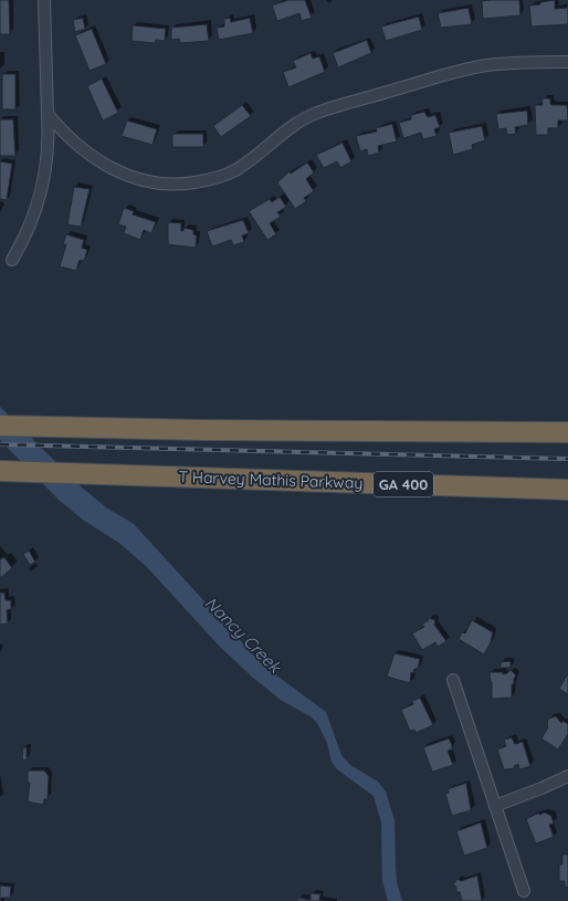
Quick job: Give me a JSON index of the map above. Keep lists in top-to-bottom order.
{
  "streets": {
    "highway": ["T Harvey Mathis Parkway", "GA 400"]
  },
  "water": ["Nancy Creek"]
}
